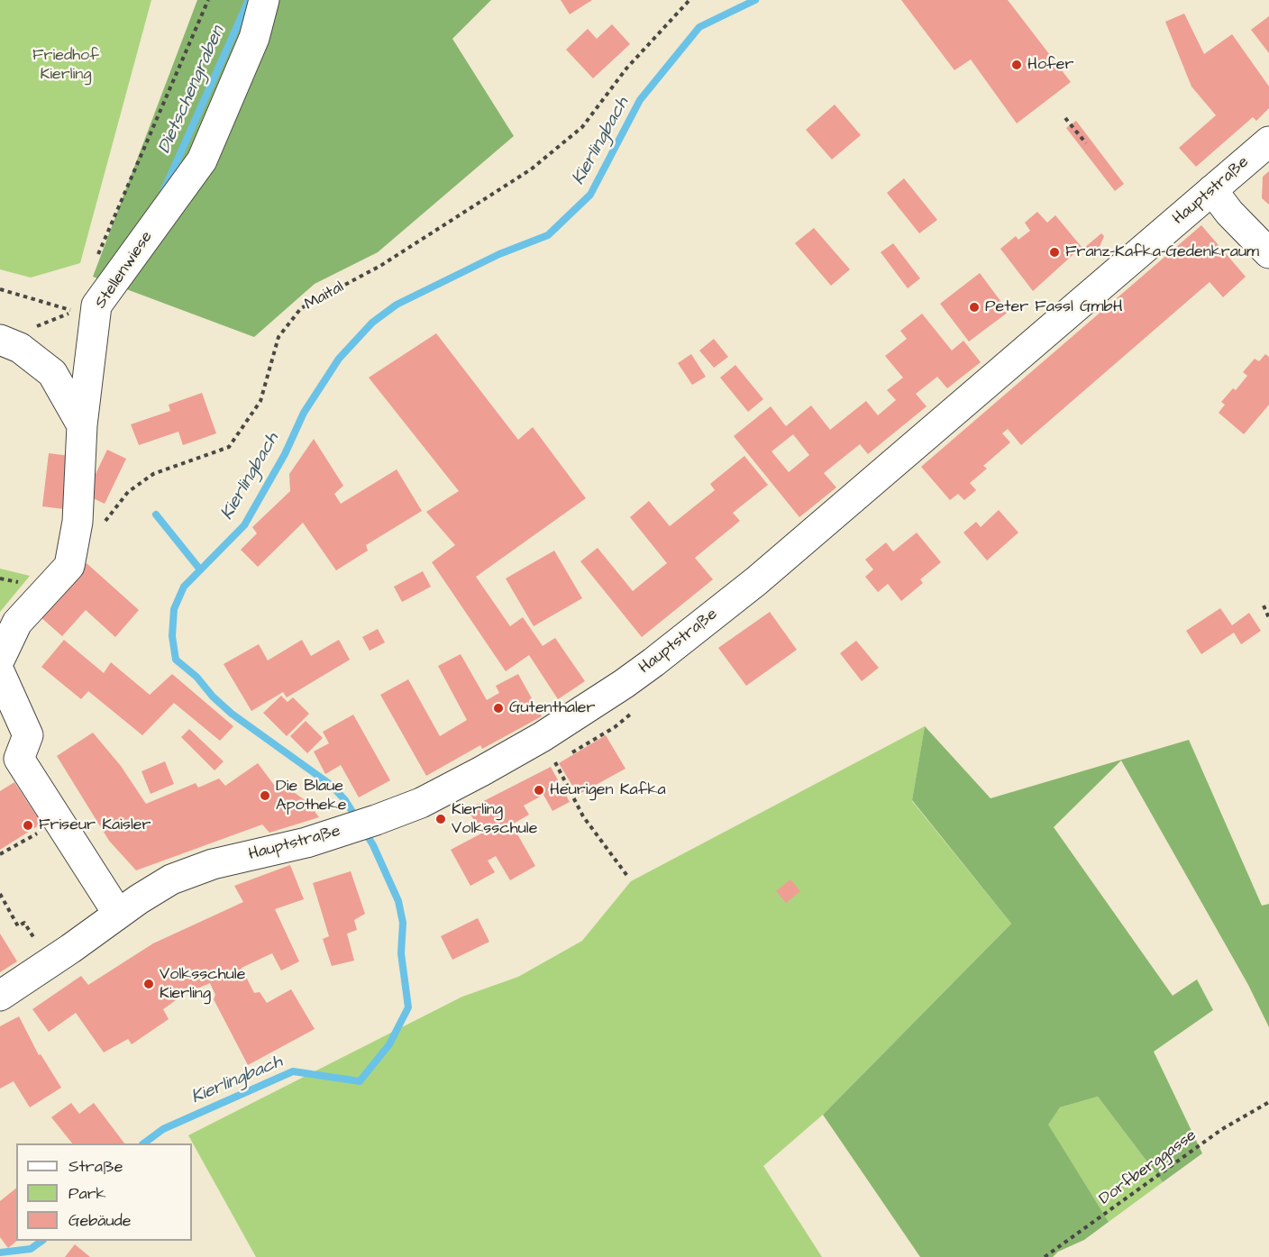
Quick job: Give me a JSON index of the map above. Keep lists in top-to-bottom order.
{
  "streets": {
    "main road": ["Hauptstraße", "Stellenwiese"],
    "path": ["Maital", "Dorfberggasse"]
  },
  "water": ["Dietschengraben", "Kierlingbach"],
  "parks": ["Friedhof Kierling"],
  "places": [
    "Hofer",
    "Franz-Kafka-Gedenkraum",
    "Peter Fassl GmbH",
    "Gutenthaler",
    "Heurigen Kafka",
    "Die Blaue Apotheke",
    "Kierling Volksschule",
    "Friseur Kaisler",
    "Volksschule Kierling"
  ],
  "legend": ["Straße", "Park", "Gebäude"]
}
